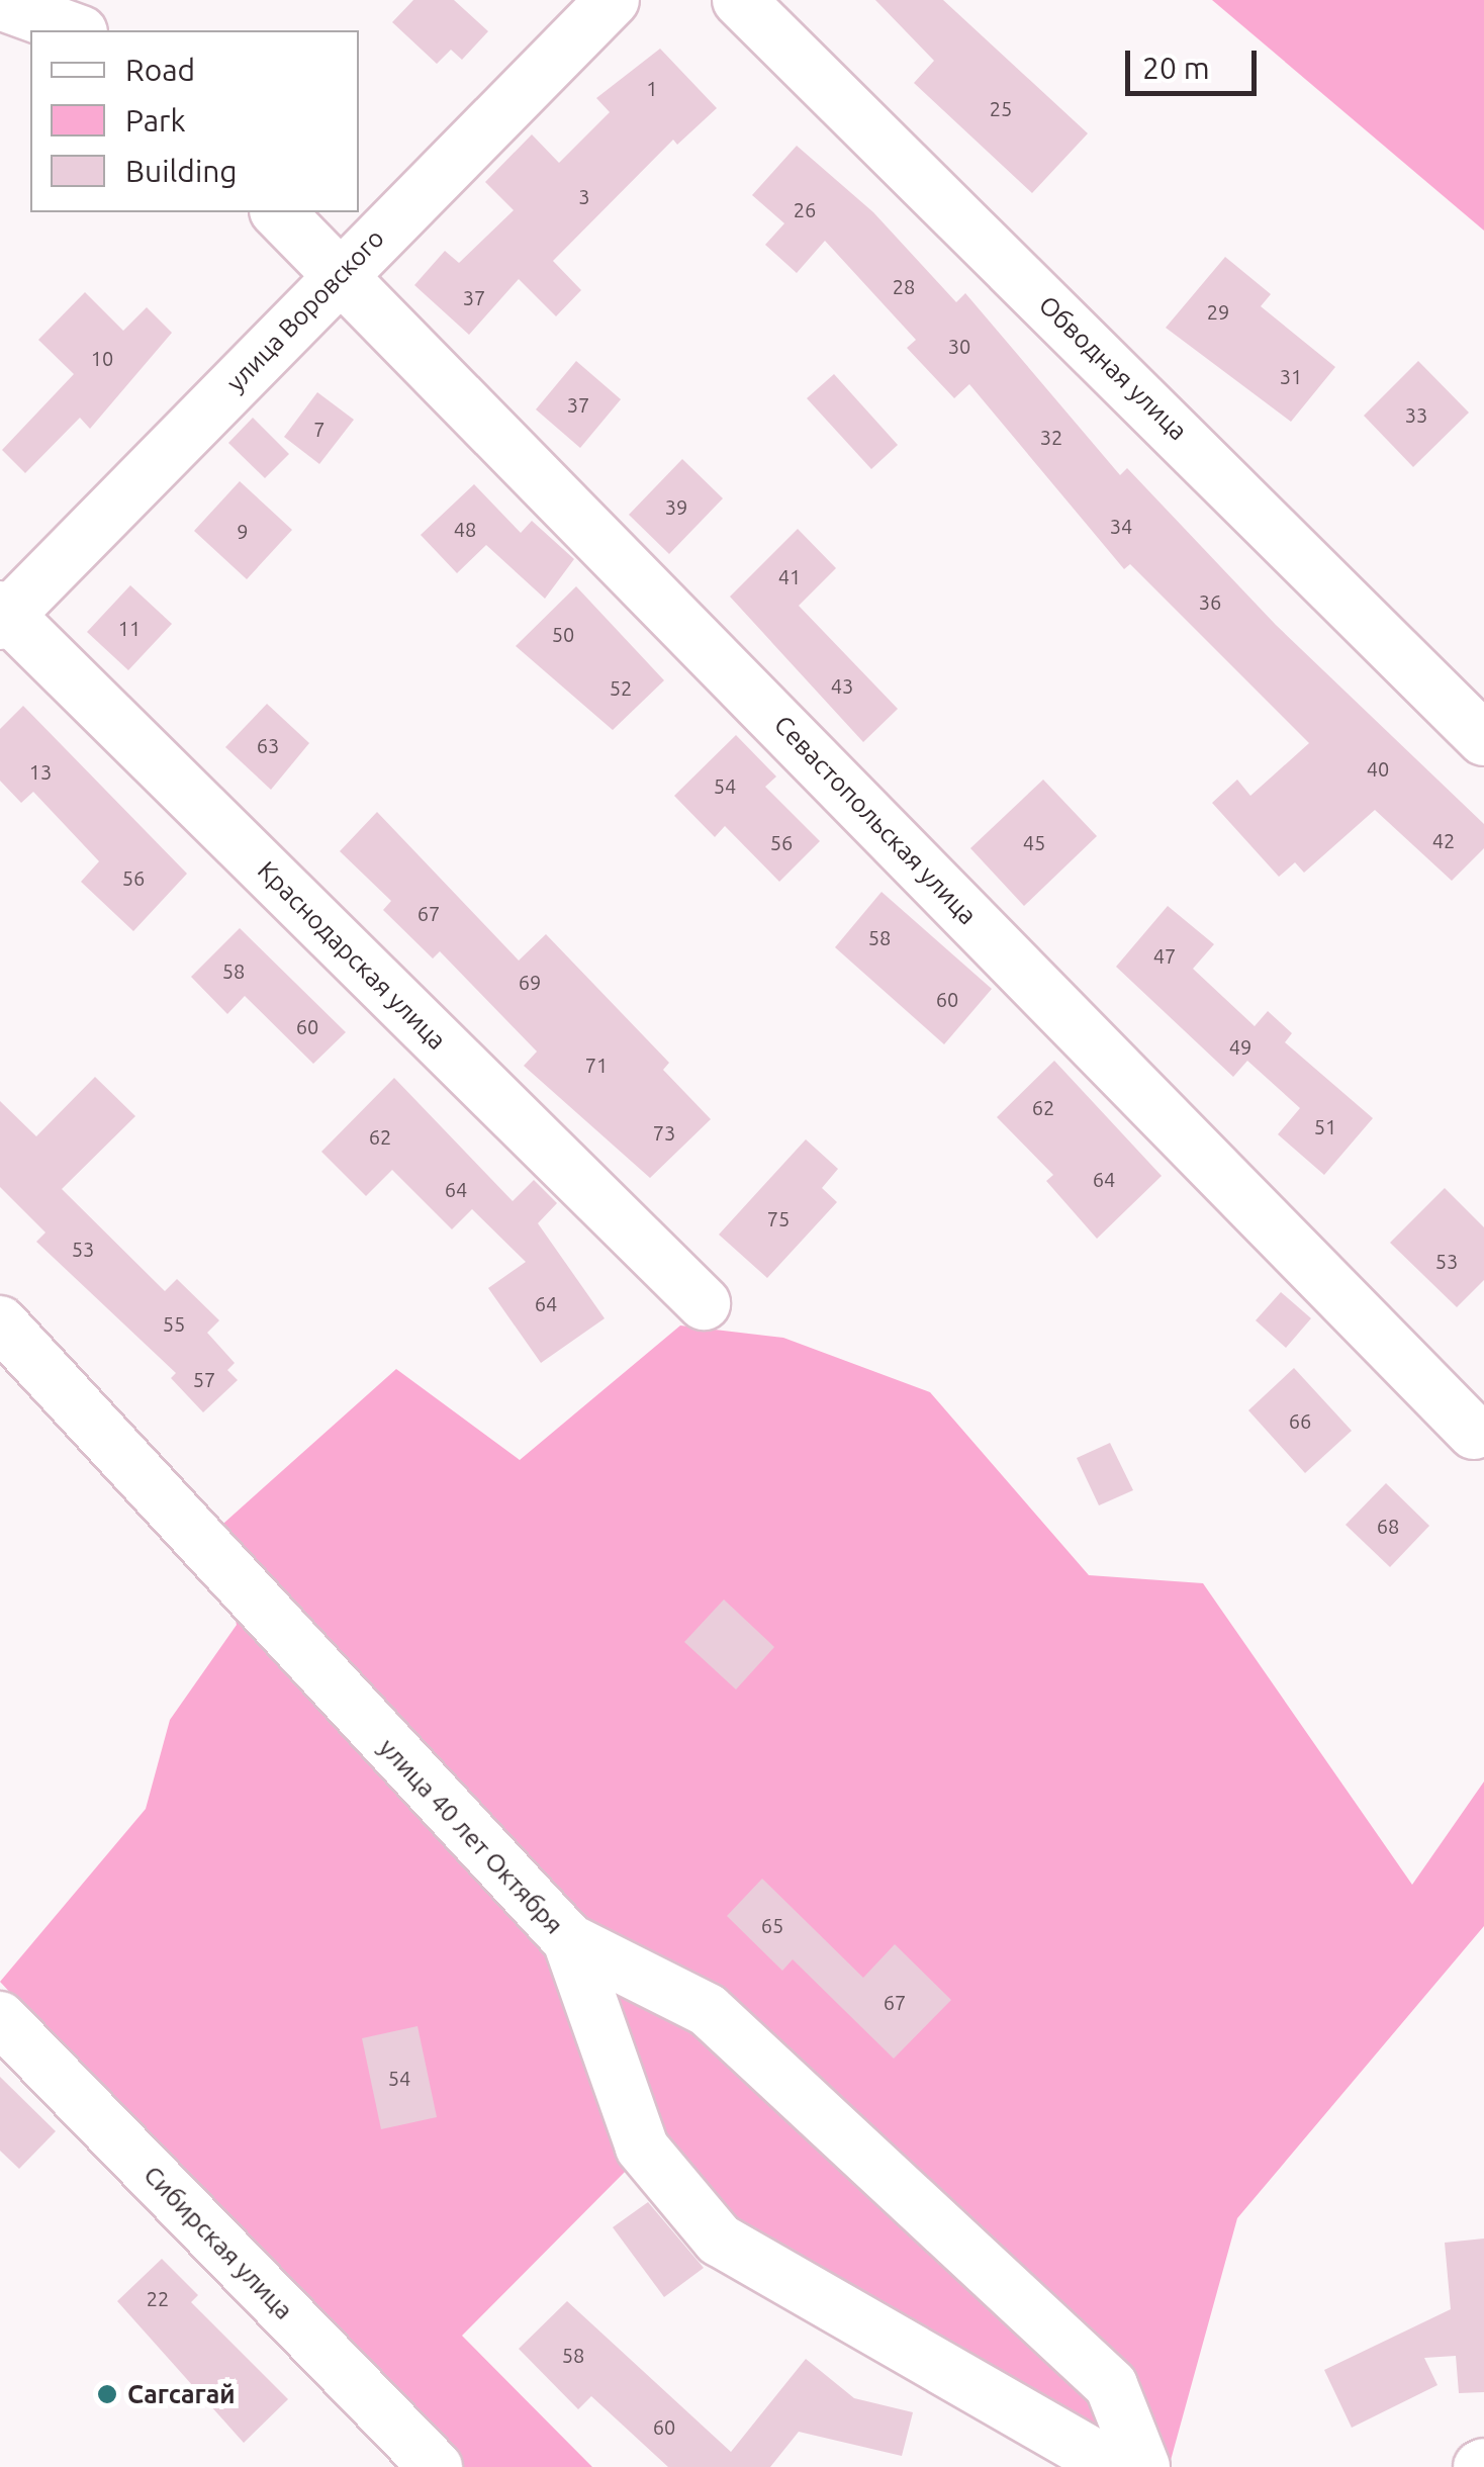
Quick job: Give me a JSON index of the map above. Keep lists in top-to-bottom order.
{
  "streets": {
    "street": [
      "улица Воровского",
      "Обводная улица",
      "Севастопольская улица",
      "Краснодарская улица",
      "улица 40 лет Октября",
      "Сибирская улица"
    ]
  },
  "crossings": [
    ["улица Воровского", "Севастопольская улица"],
    ["улица Воровского", "Краснодарская улица"]
  ],
  "places": ["Сагсагай"],
  "house_numbers": [
    "1",
    "25",
    "3",
    "26",
    "28",
    "37",
    "29",
    "30",
    "10",
    "31",
    "37",
    "33",
    "7",
    "32",
    "39",
    "34",
    "48",
    "9",
    "41",
    "36",
    "11",
    "50",
    "43",
    "52",
    "63",
    "40",
    "13",
    "54",
    "42",
    "56",
    "45",
    "56",
    "67",
    "58",
    "47",
    "58",
    "69",
    "60",
    "60",
    "49",
    "71",
    "62",
    "51",
    "73",
    "62",
    "64",
    "64",
    "75",
    "53",
    "53",
    "64",
    "55",
    "57",
    "66",
    "68",
    "65",
    "67",
    "54",
    "22",
    "58",
    "60"
  ],
  "legend": ["Road", "Park", "Building"],
  "scale_bar": "20 m"
}
